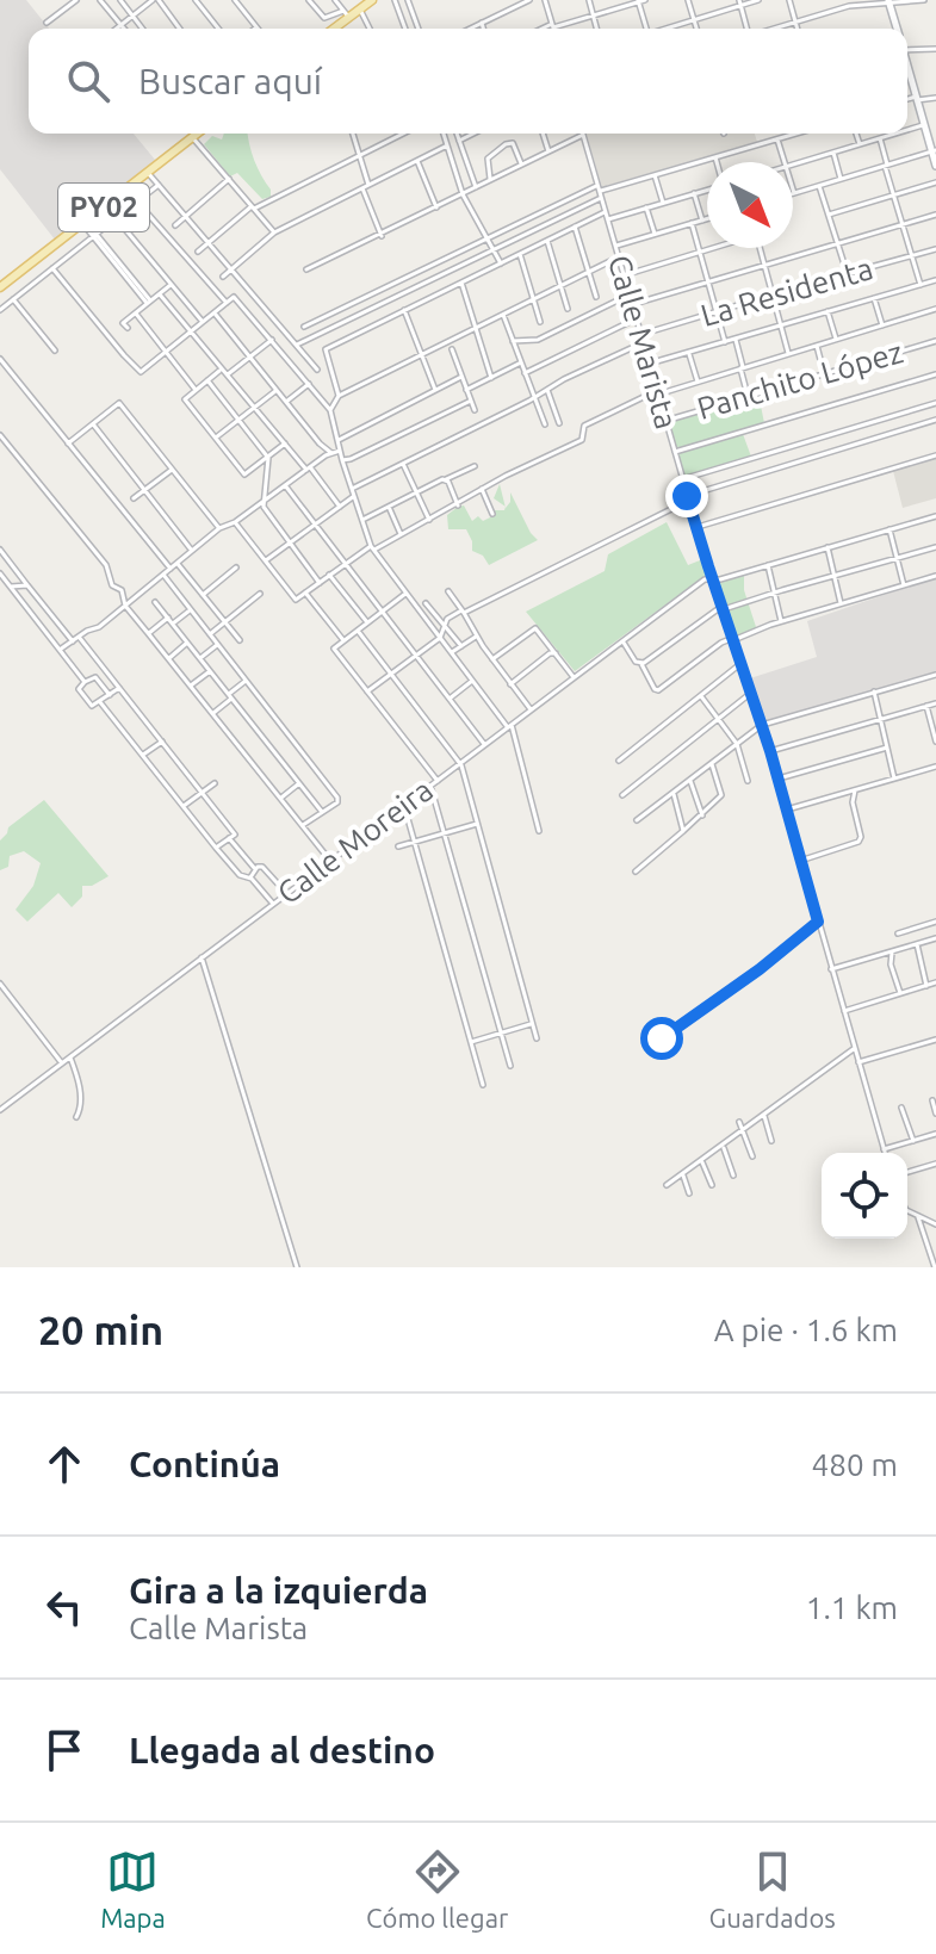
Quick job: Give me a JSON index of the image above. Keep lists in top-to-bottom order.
{
  "streets": {
    "main road": ["PY02"],
    "street": [
      "La Residenta",
      "Calle Marista",
      "Panchito López",
      "Calle Moreira"
    ]
  },
  "crossings": [
    ["La Residenta", "Calle Marista"],
    ["Calle Marista", "Panchito López"],
    ["Calle Marista", "Calle Moreira"]
  ],
  "north": "bottom right",
  "page": {
    "search": "Buscar aquí",
    "heading": ["20 min", "A pie · 1.6 km"],
    "list": [
      ["Continúa", "480 m"],
      ["Gira a la izquierda", "Calle Marista", "1.1 km"],
      "Llegada al destino"
    ],
    "nav": ["Mapa", "Cómo llegar", "Guardados"]
  }
}
